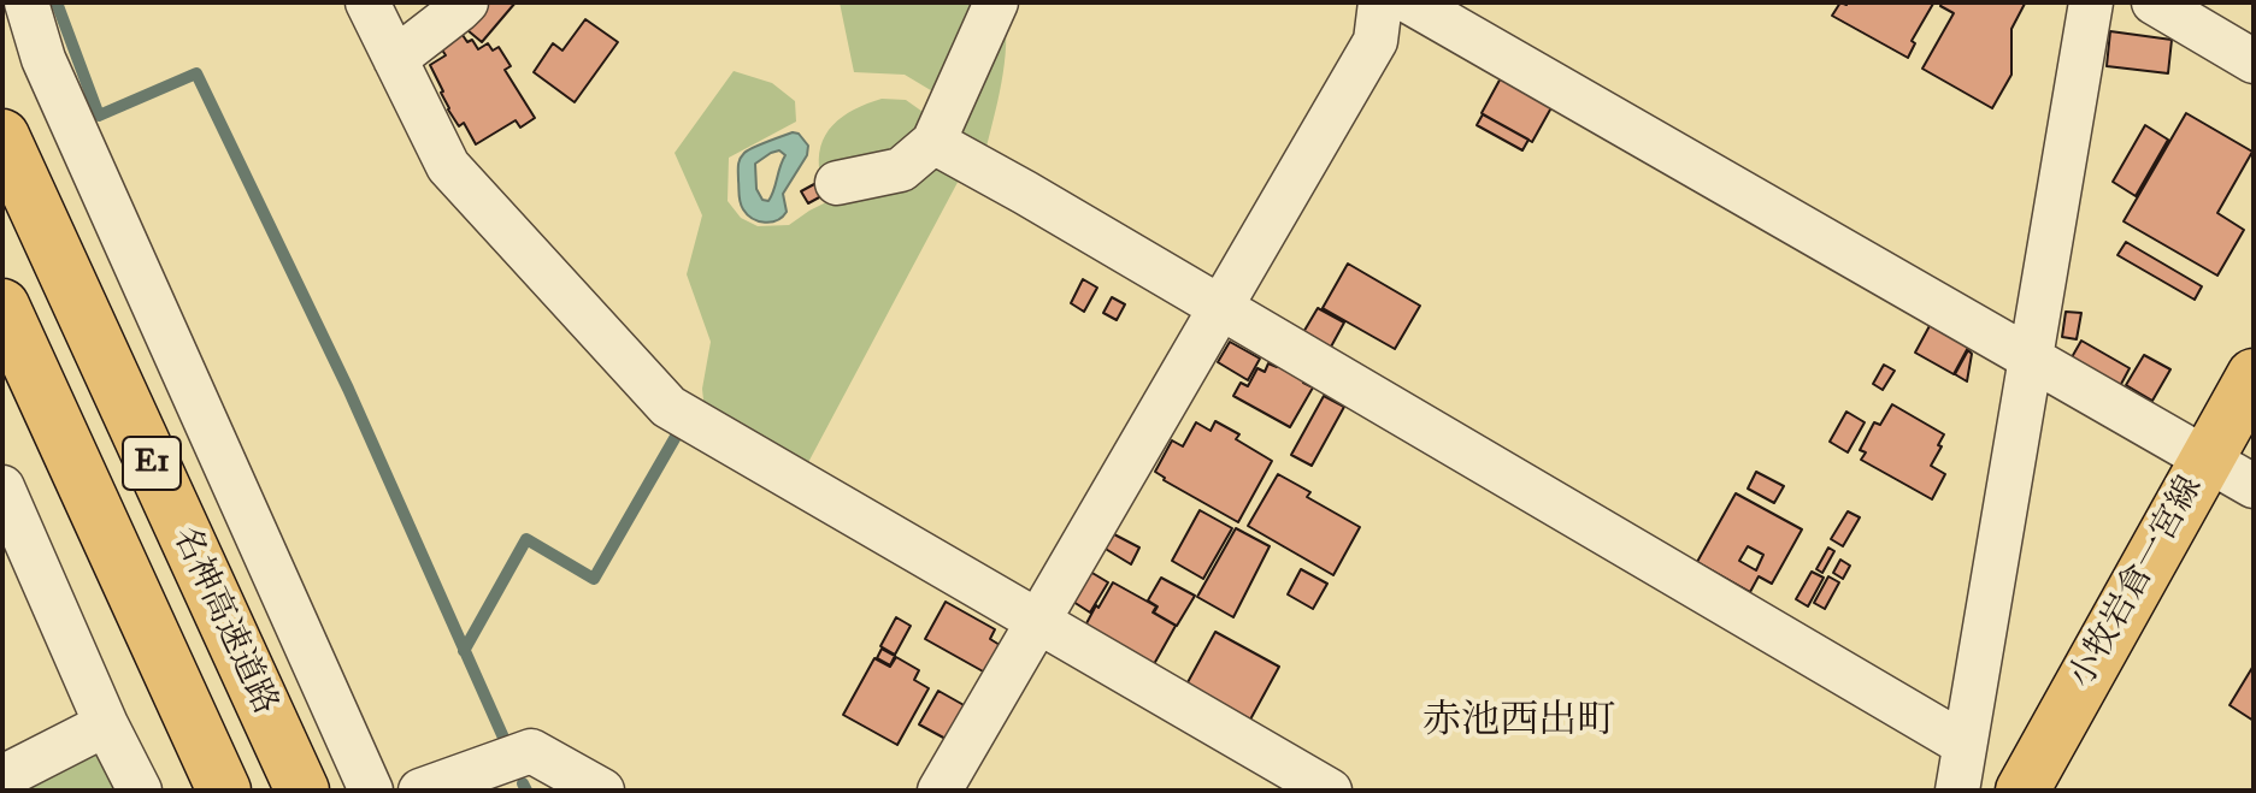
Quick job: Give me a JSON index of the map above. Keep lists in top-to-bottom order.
{
  "streets": {
    "main road": ["E1", "小牧岩倉一宮線", "名神高速道路"]
  },
  "districts": ["赤池西出町"]
}
